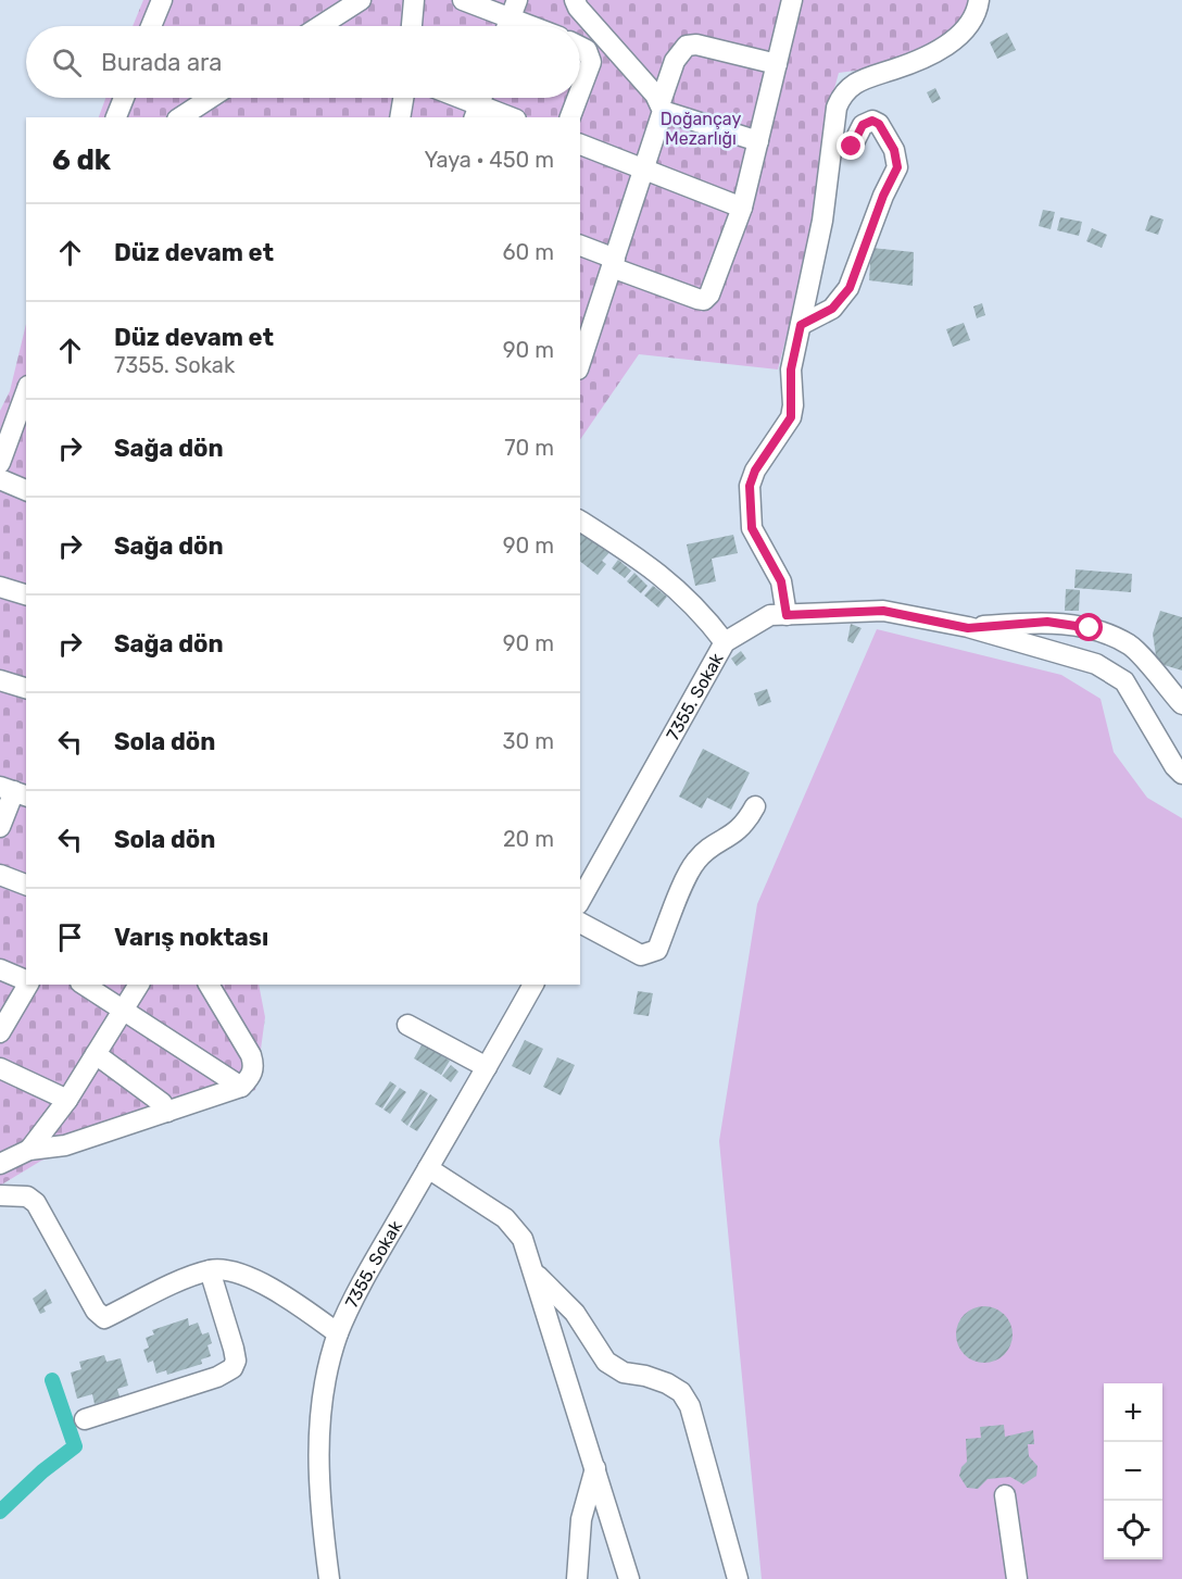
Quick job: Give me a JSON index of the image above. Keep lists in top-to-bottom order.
{
  "streets": {
    "street": ["7355. Sokak"]
  },
  "parks": ["Doğançay Mezarlığı"],
  "page": {
    "search": "Burada ara",
    "heading": ["6 dk", "Yaya · 450 m"],
    "list": [
      ["Düz devam et", "60 m"],
      ["Düz devam et", "7355. Sokak", "90 m"],
      ["Sağa dön", "70 m"],
      ["Sağa dön", "90 m"],
      ["Sağa dön", "90 m"],
      ["Sola dön", "30 m"],
      ["Sola dön", "20 m"],
      "Varış noktası"
    ],
    "map_buttons": ["+", "−"]
  }
}
